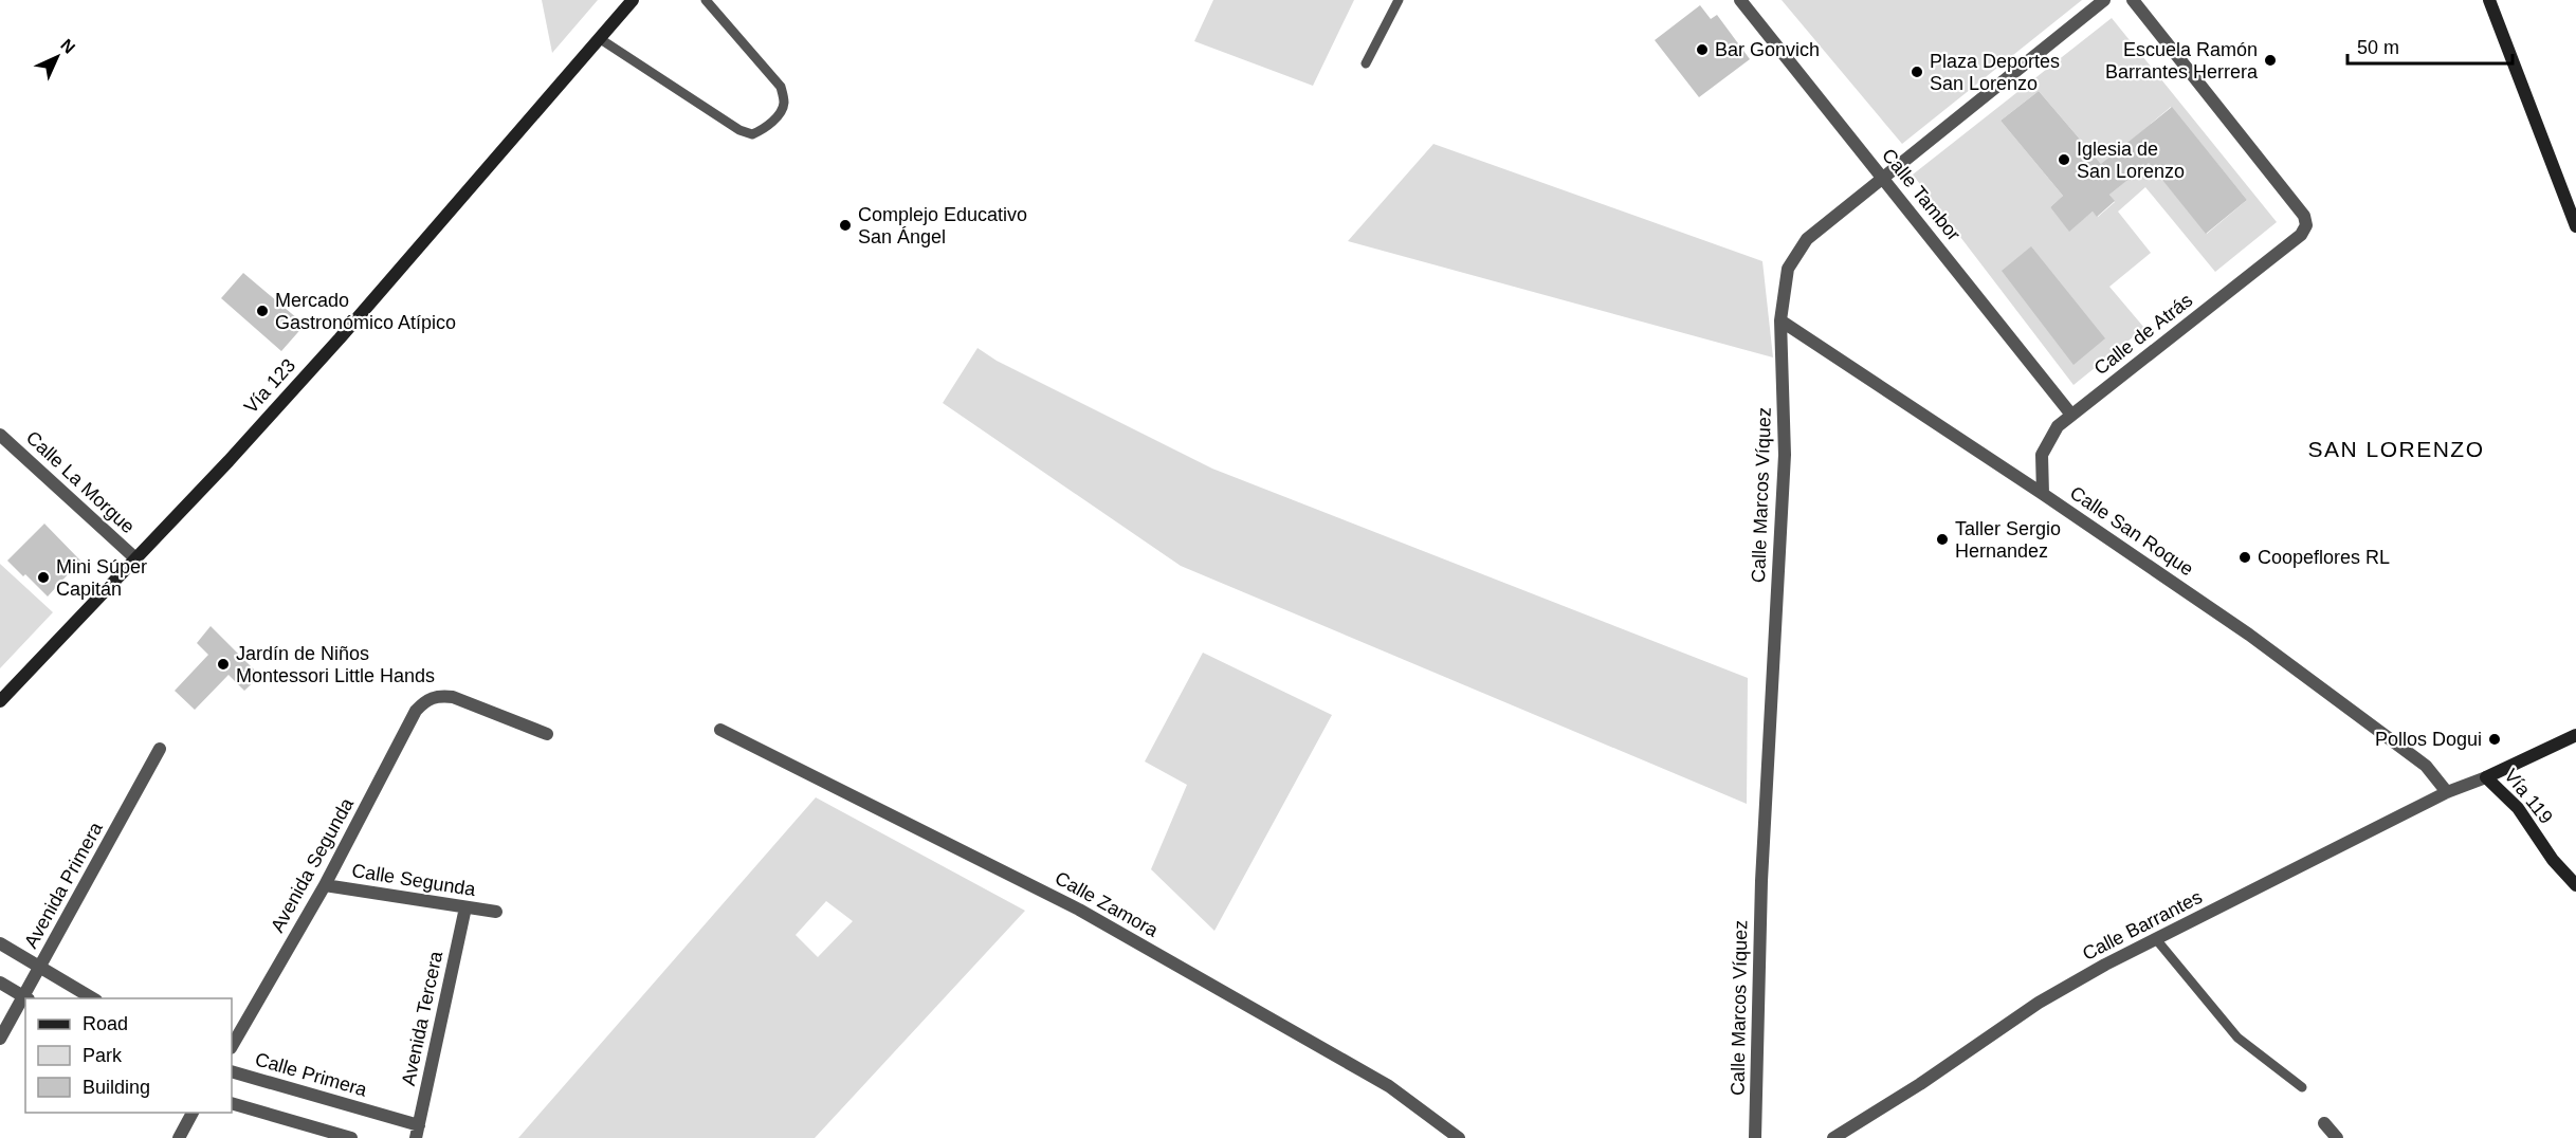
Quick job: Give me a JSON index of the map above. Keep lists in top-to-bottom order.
{
  "streets": {
    "main road": ["Vía 123", "Vía 119"],
    "street": [
      "Calle Tambor",
      "Calle de Atrás",
      "Calle La Morgue",
      "Calle Marcos Víquez",
      "Calle San Roque",
      "Avenida Segunda",
      "Calle Segunda",
      "Avenida Primera",
      "Calle Zamora",
      "Calle Barrantes",
      "Avenida Tercera",
      "Calle Primera"
    ]
  },
  "crossings": [
    ["Calle Tambor", "Calle de Atrás"],
    ["Calle Tambor", "Calle Marcos Víquez"],
    ["Calle de Atrás", "Calle San Roque"],
    ["Vía 123", "Calle La Morgue"],
    ["Calle Marcos Víquez", "Calle San Roque"],
    ["Calle San Roque", "Calle Barrantes"],
    ["Vía 119", "Calle Barrantes"],
    ["Avenida Segunda", "Calle Segunda"],
    ["Calle Segunda", "Avenida Tercera"],
    ["Avenida Tercera", "Calle Primera"]
  ],
  "districts": ["SAN LORENZO"],
  "places": [
    "Bar Gonvich",
    "Escuela Ramón Barrantes Herrera",
    "Plaza Deportes San Lorenzo",
    "Iglesia de San Lorenzo",
    "Complejo Educativo San Ángel",
    "Mercado Gastronómico Atípico",
    "Taller Sergio Hernandez",
    "Coopeflores RL",
    "Mini Súper Capitán",
    "Jardín de Niños Montessori Little Hands",
    "Pollos Dogui"
  ],
  "legend": ["Road", "Park", "Building"],
  "scale_bar": "50 m",
  "north": "top right"
}
